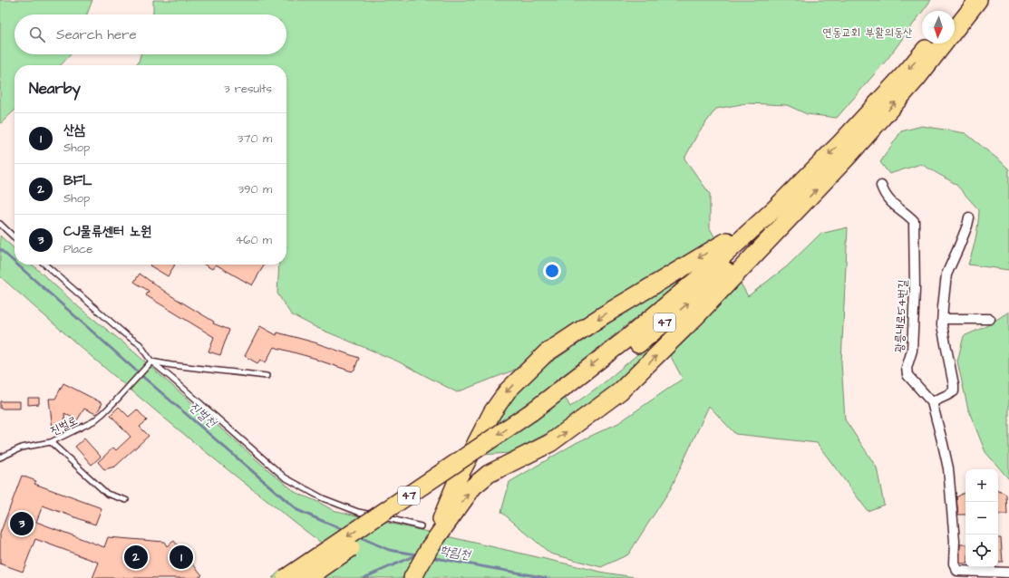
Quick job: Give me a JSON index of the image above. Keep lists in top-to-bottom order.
{
  "streets": {
    "highway": ["47"],
    "street": ["광릉내로54번길"],
    "lane": ["진벌로"]
  },
  "water": ["진벌천", "학림천"],
  "parks": ["연동교회 부활의동산"],
  "north": "bottom",
  "page": {
    "search": "Search here",
    "heading": ["Nearby", "3 results"],
    "list": [
      {
        "mark": "1",
        "name": "산삼",
        "note": "Shop",
        "value": "370 m"
      },
      {
        "mark": "2",
        "name": "BFL",
        "note": "Shop",
        "value": "390 m"
      },
      {
        "mark": "3",
        "name": "CJ물류센터 노원",
        "note": "Place",
        "value": "460 m"
      }
    ],
    "map_buttons": ["+", "−"],
    "pins": ["3", "1", "2"]
  }
}
